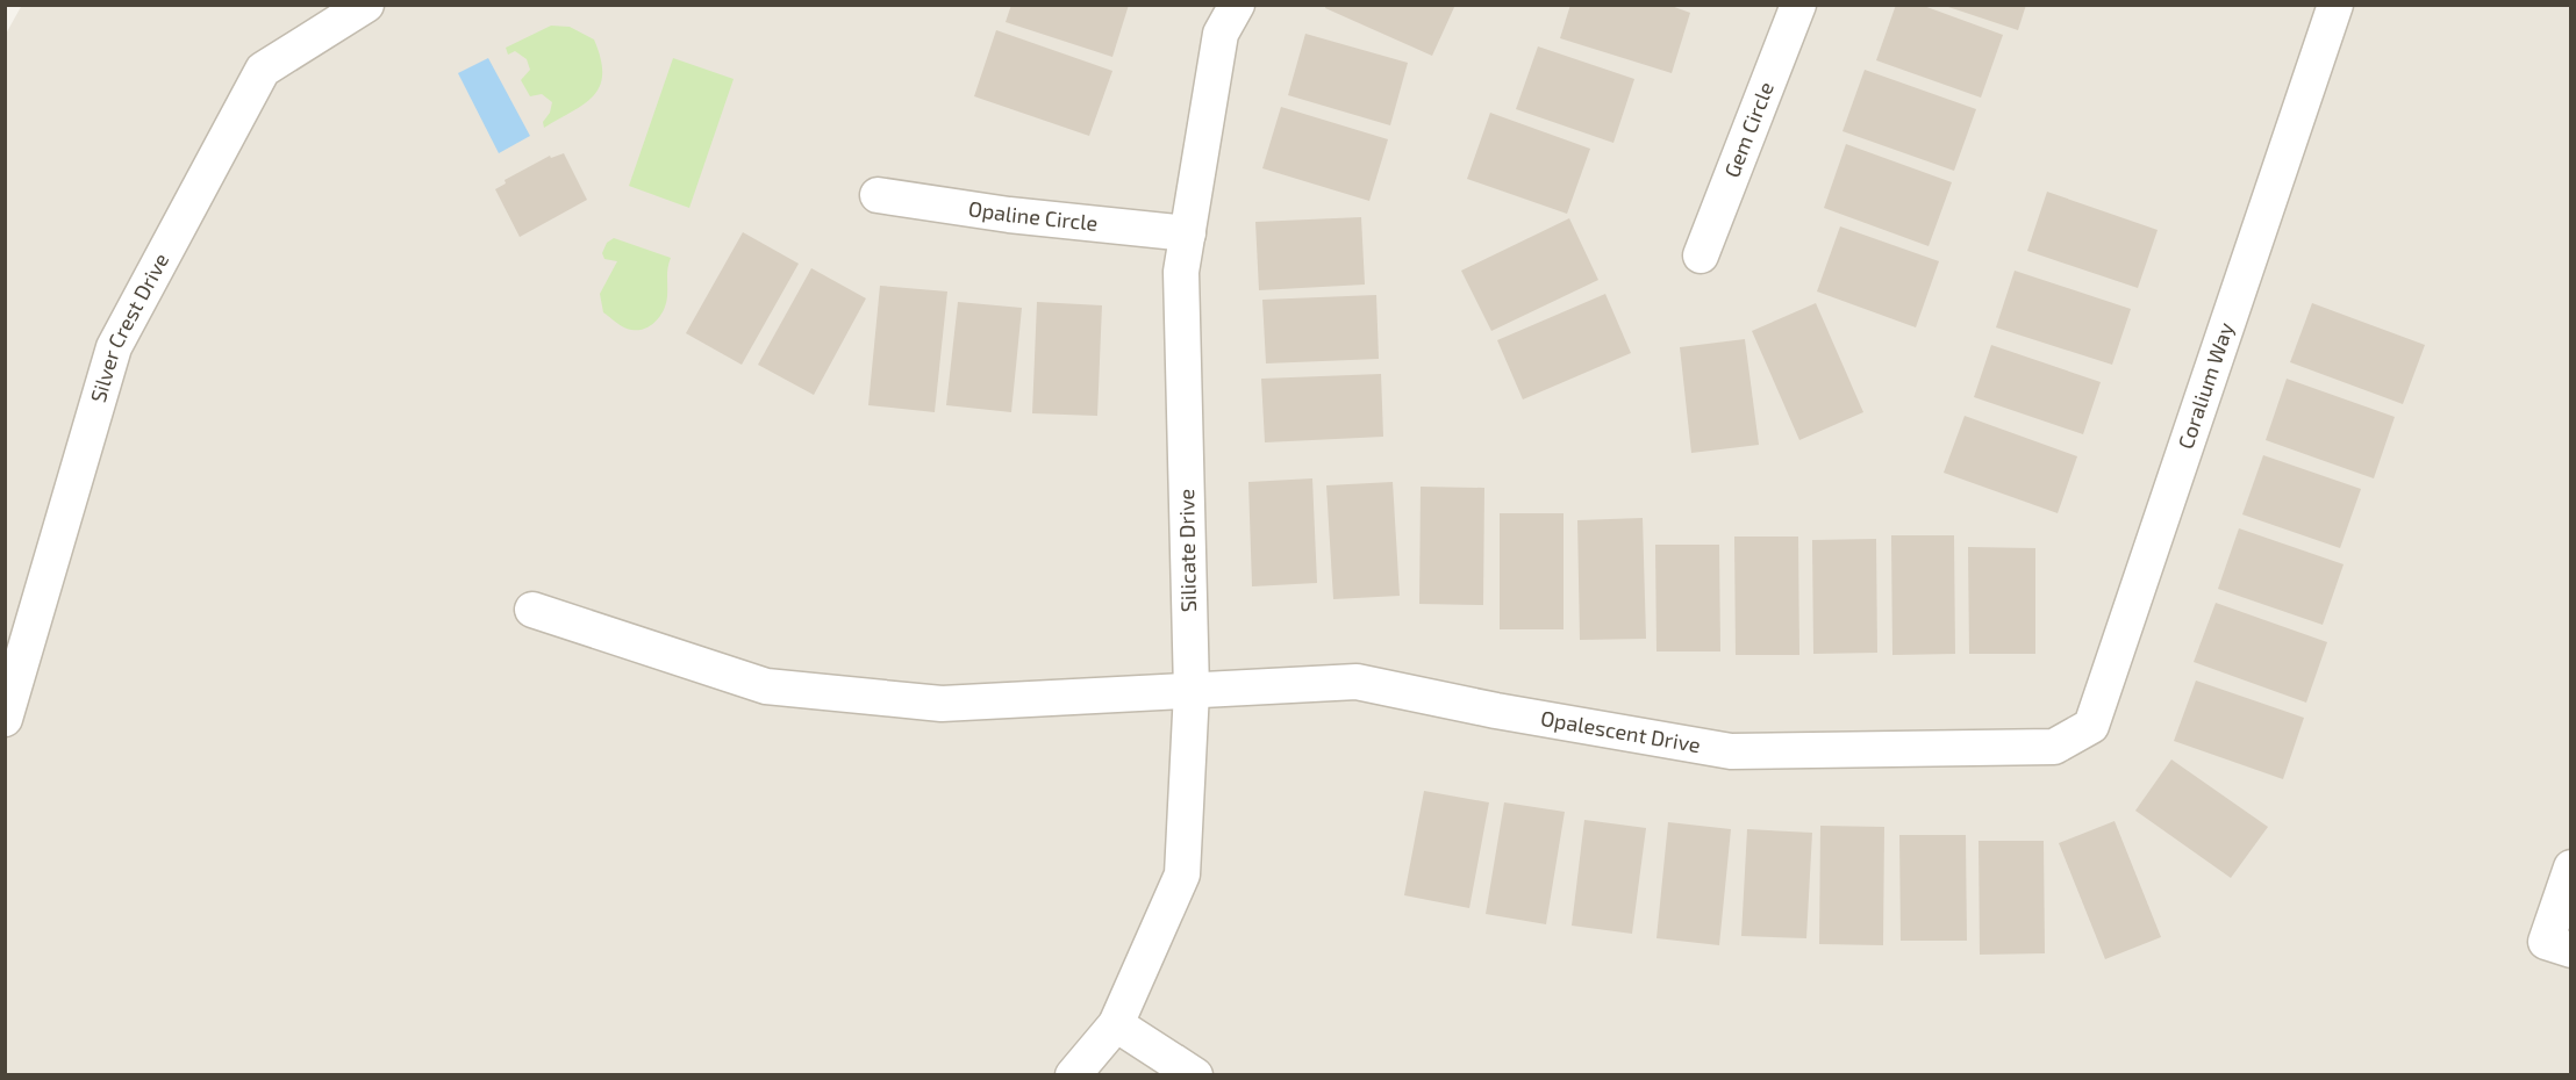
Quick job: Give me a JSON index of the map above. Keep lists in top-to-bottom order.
{
  "streets": {
    "street": [
      "Gem Circle",
      "Opaline Circle",
      "Silver Crest Drive",
      "Coralium Way",
      "Silicate Drive",
      "Opalescent Drive"
    ]
  },
  "crossings": [
    ["Opaline Circle", "Silicate Drive"],
    ["Coralium Way", "Opalescent Drive"],
    ["Silicate Drive", "Opalescent Drive"]
  ]
}
